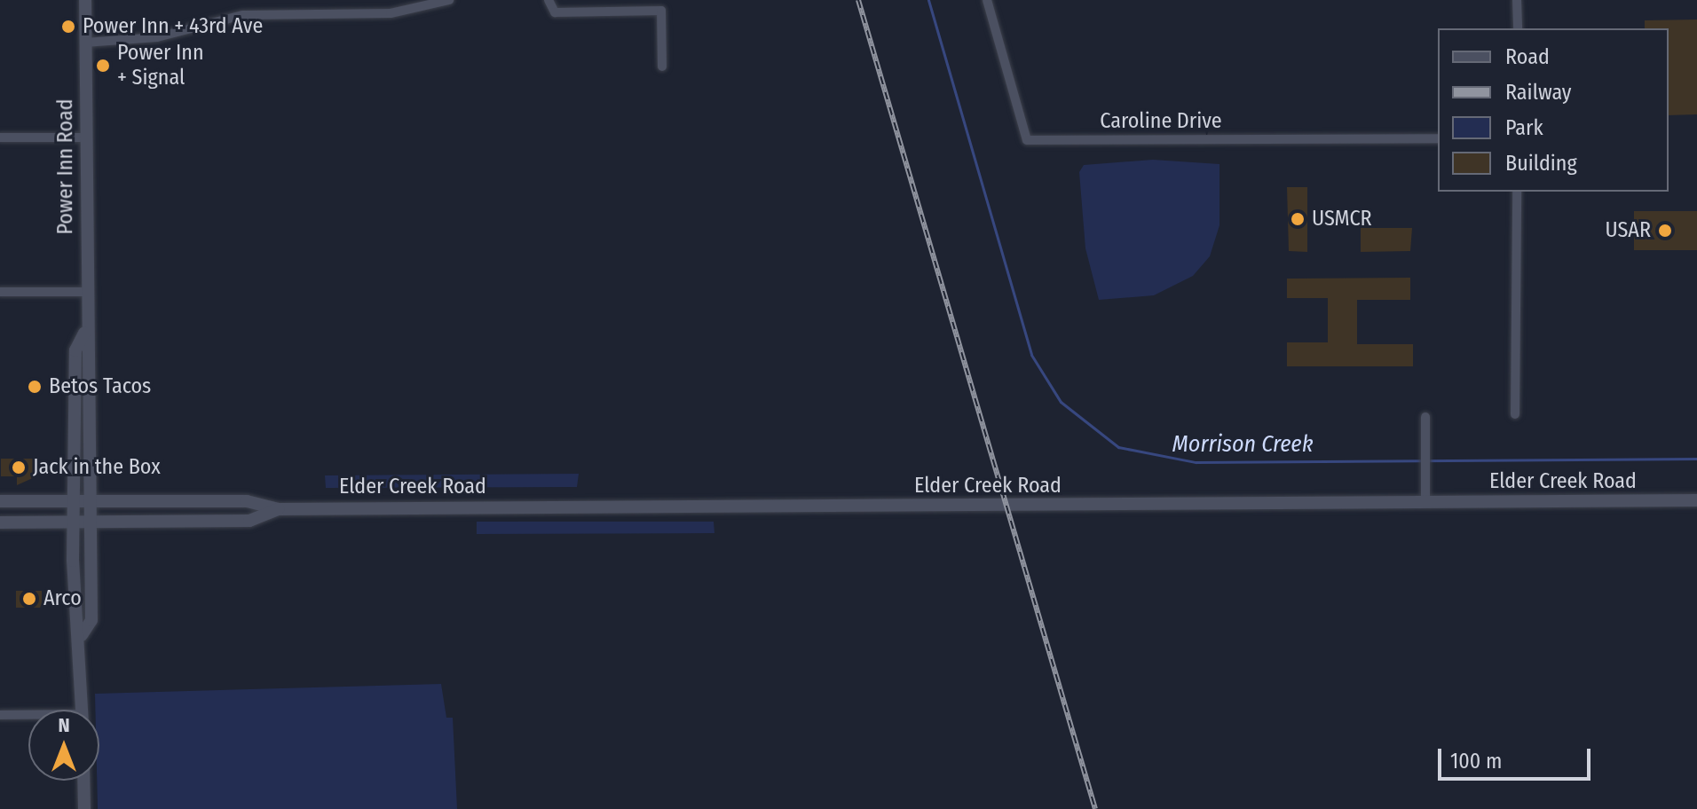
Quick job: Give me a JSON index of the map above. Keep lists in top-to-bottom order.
{
  "streets": {
    "street": ["Caroline Drive", "Power Inn Road", "Elder Creek Road"]
  },
  "crossings": [
    ["Power Inn Road", "Elder Creek Road"]
  ],
  "water": ["Morrison Creek"],
  "places": [
    "Power Inn + 43rd Ave",
    "Power Inn + Signal",
    "USMCR",
    "USAR",
    "Betos Tacos",
    "Jack in the Box",
    "Arco"
  ],
  "legend": [
    "Road",
    "Railway",
    "Park",
    "Building"
  ],
  "scale_bar": "100 m",
  "north": "top"
}
